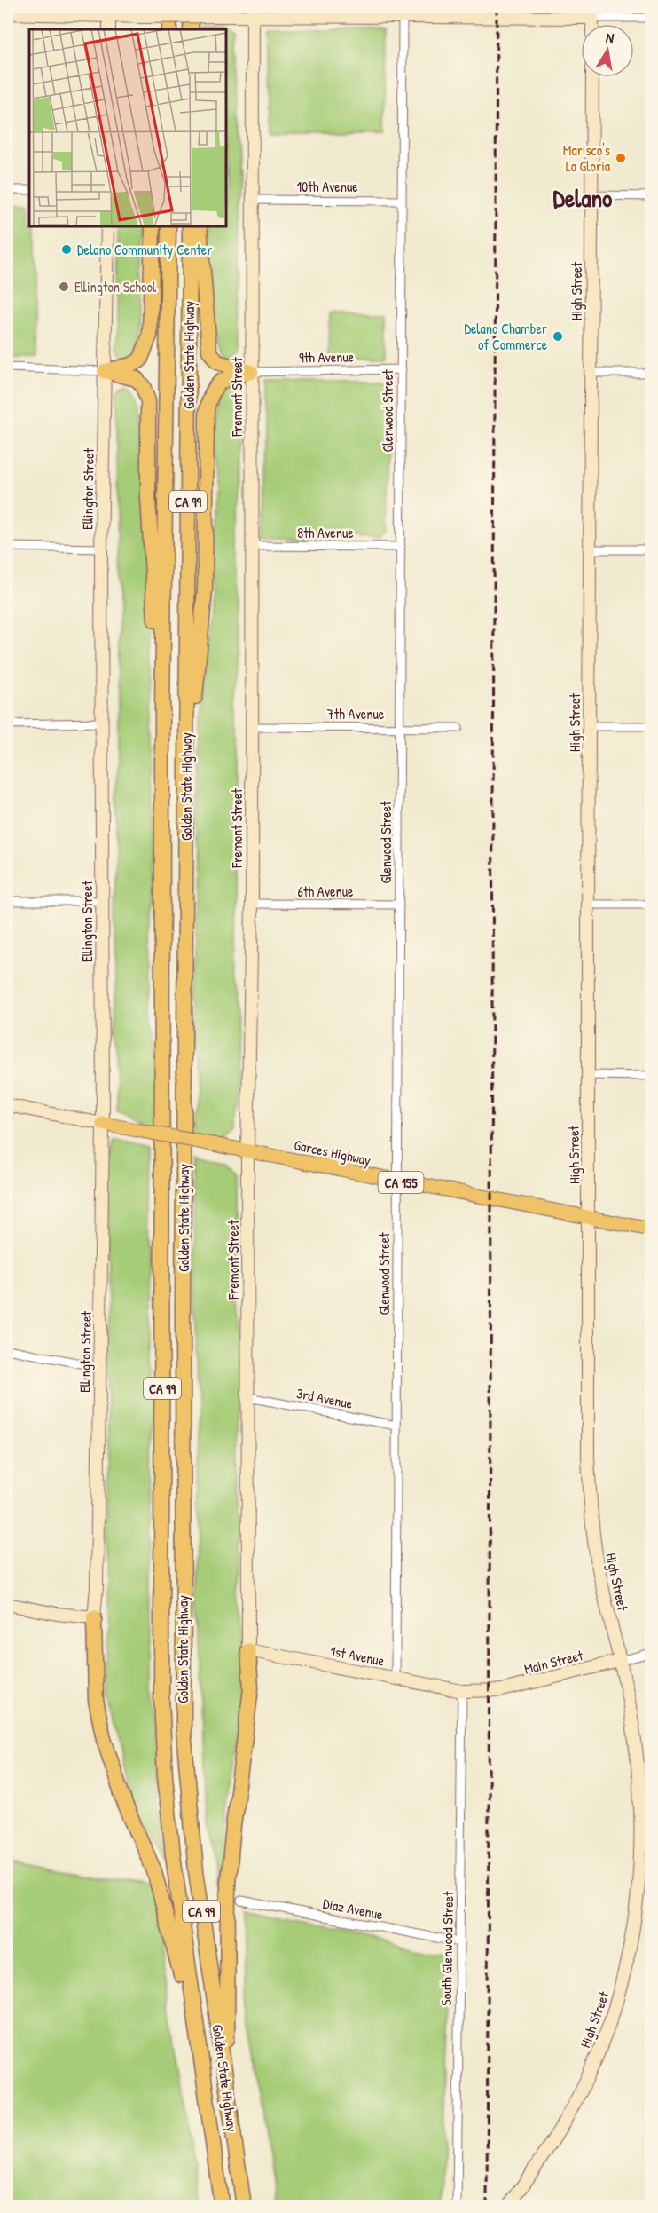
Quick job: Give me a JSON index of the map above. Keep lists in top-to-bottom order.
{
  "streets": {
    "highway": ["Golden State Highway", "CA 99"],
    "main road": ["Garces Highway", "CA 155"],
    "street": [
      "10th Avenue",
      "High Street",
      "9th Avenue",
      "Fremont Street",
      "Glenwood Street",
      "Ellington Street",
      "8th Avenue",
      "7th Avenue",
      "6th Avenue",
      "3rd Avenue",
      "1st Avenue",
      "Main Street",
      "Diaz Avenue",
      "South Glenwood Street"
    ]
  },
  "crossings": [
    ["10th Avenue", "Fremont Street"],
    ["10th Avenue", "Glenwood Street"],
    ["High Street", "Garces Highway"],
    ["High Street", "Main Street"],
    ["9th Avenue", "Fremont Street"],
    ["9th Avenue", "Glenwood Street"],
    ["Fremont Street", "8th Avenue"],
    ["Fremont Street", "7th Avenue"],
    ["Fremont Street", "6th Avenue"],
    ["Fremont Street", "Garces Highway"],
    ["Fremont Street", "3rd Avenue"],
    ["Fremont Street", "1st Avenue"],
    ["Glenwood Street", "8th Avenue"],
    ["Glenwood Street", "7th Avenue"],
    ["Glenwood Street", "6th Avenue"],
    ["Glenwood Street", "Garces Highway"],
    ["Glenwood Street", "3rd Avenue"],
    ["Glenwood Street", "1st Avenue"],
    ["Ellington Street", "Garces Highway"],
    ["1st Avenue", "Main Street"],
    ["1st Avenue", "South Glenwood Street"],
    ["Main Street", "South Glenwood Street"],
    ["Diaz Avenue", "South Glenwood Street"]
  ],
  "districts": ["Delano"],
  "places": [
    "Marisco's La Gloria",
    "Delano Community Center",
    "Ellington School",
    "Delano Chamber of Commerce"
  ],
  "north": "top"
}
